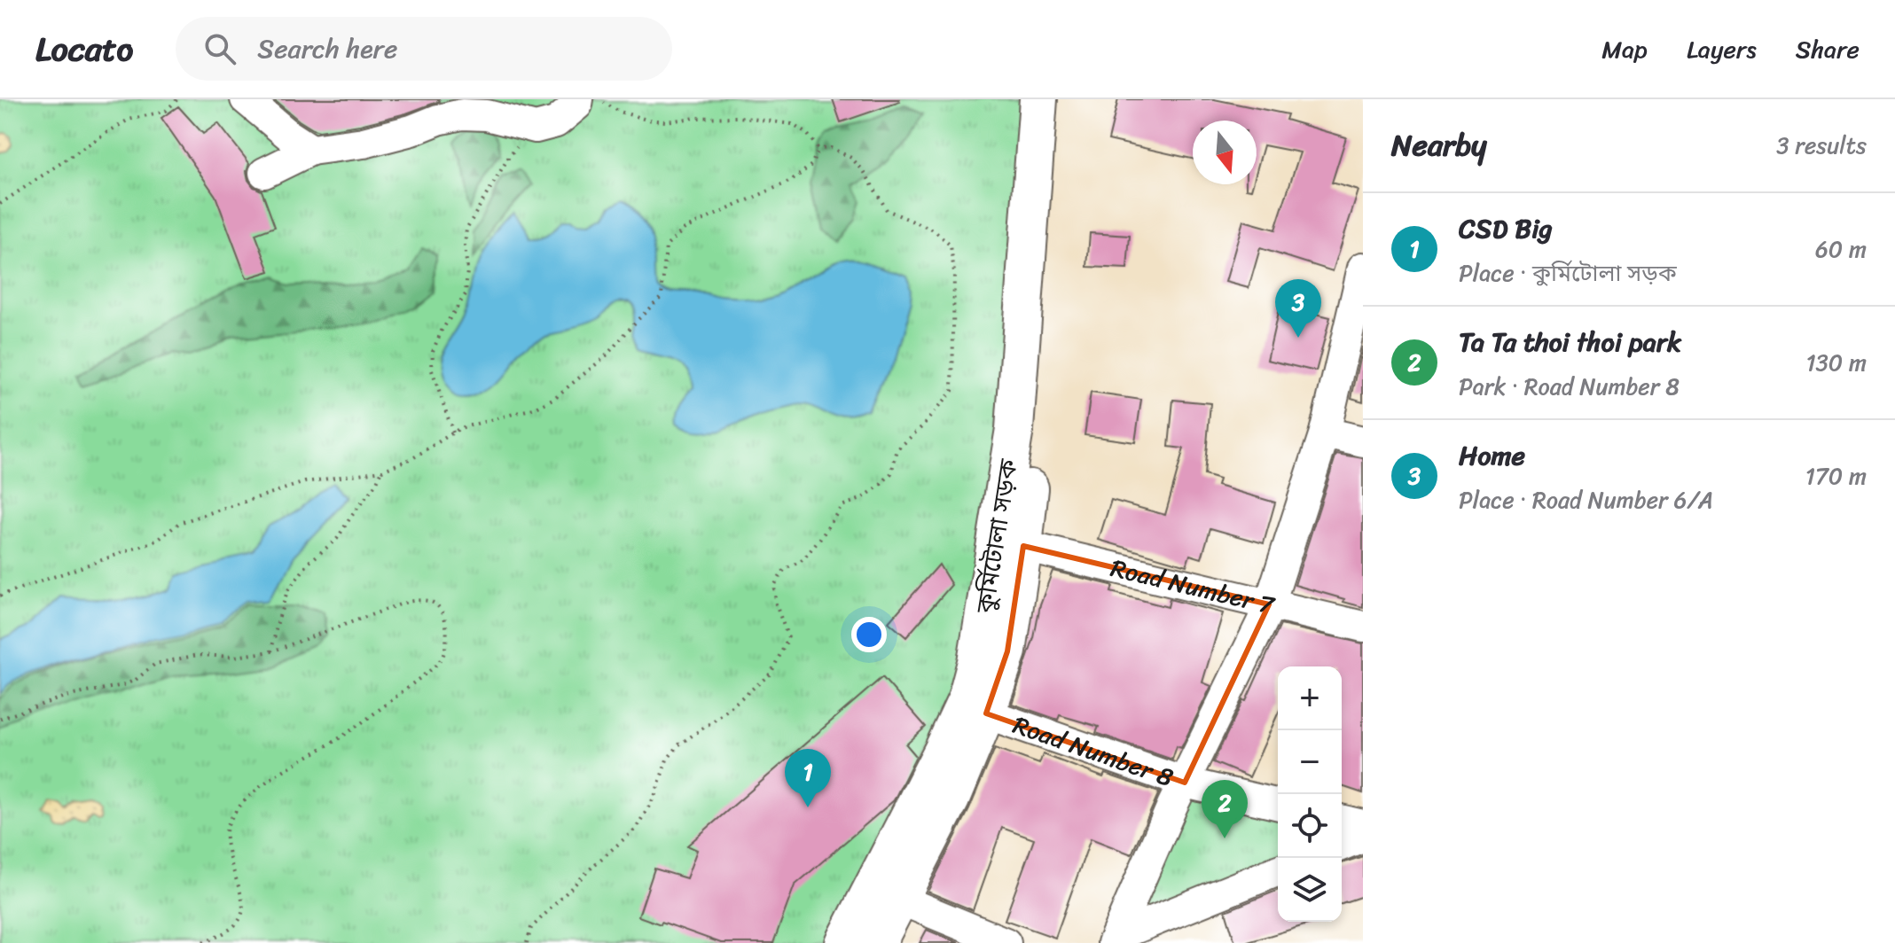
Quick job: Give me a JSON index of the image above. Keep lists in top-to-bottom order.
{
  "streets": {
    "main road": ["কুর্মিটোলা সড়ক"],
    "street": ["Road Number 7", "Road Number 8"]
  },
  "crossings": [
    ["কুর্মিটোলা সড়ক", "Road Number 7"],
    ["কুর্মিটোলা সড়ক", "Road Number 8"]
  ],
  "north": "bottom",
  "page": {
    "header": "Locato",
    "search": "Search here",
    "nav": ["Map", "Layers", "Share"],
    "heading": ["Nearby", "3 results"],
    "list": [
      {
        "mark": "1",
        "name": "CSD Big",
        "note": "Place · কুর্মিটোলা সড়ক",
        "value": "60 m"
      },
      {
        "mark": "2",
        "name": "Ta Ta thoi thoi park",
        "note": "Park · Road Number 8",
        "value": "130 m"
      },
      {
        "mark": "3",
        "name": "Home",
        "note": "Place · Road Number 6/A",
        "value": "170 m"
      }
    ],
    "pins": ["3", "1", "2"],
    "map_buttons": ["+", "−"]
  }
}
